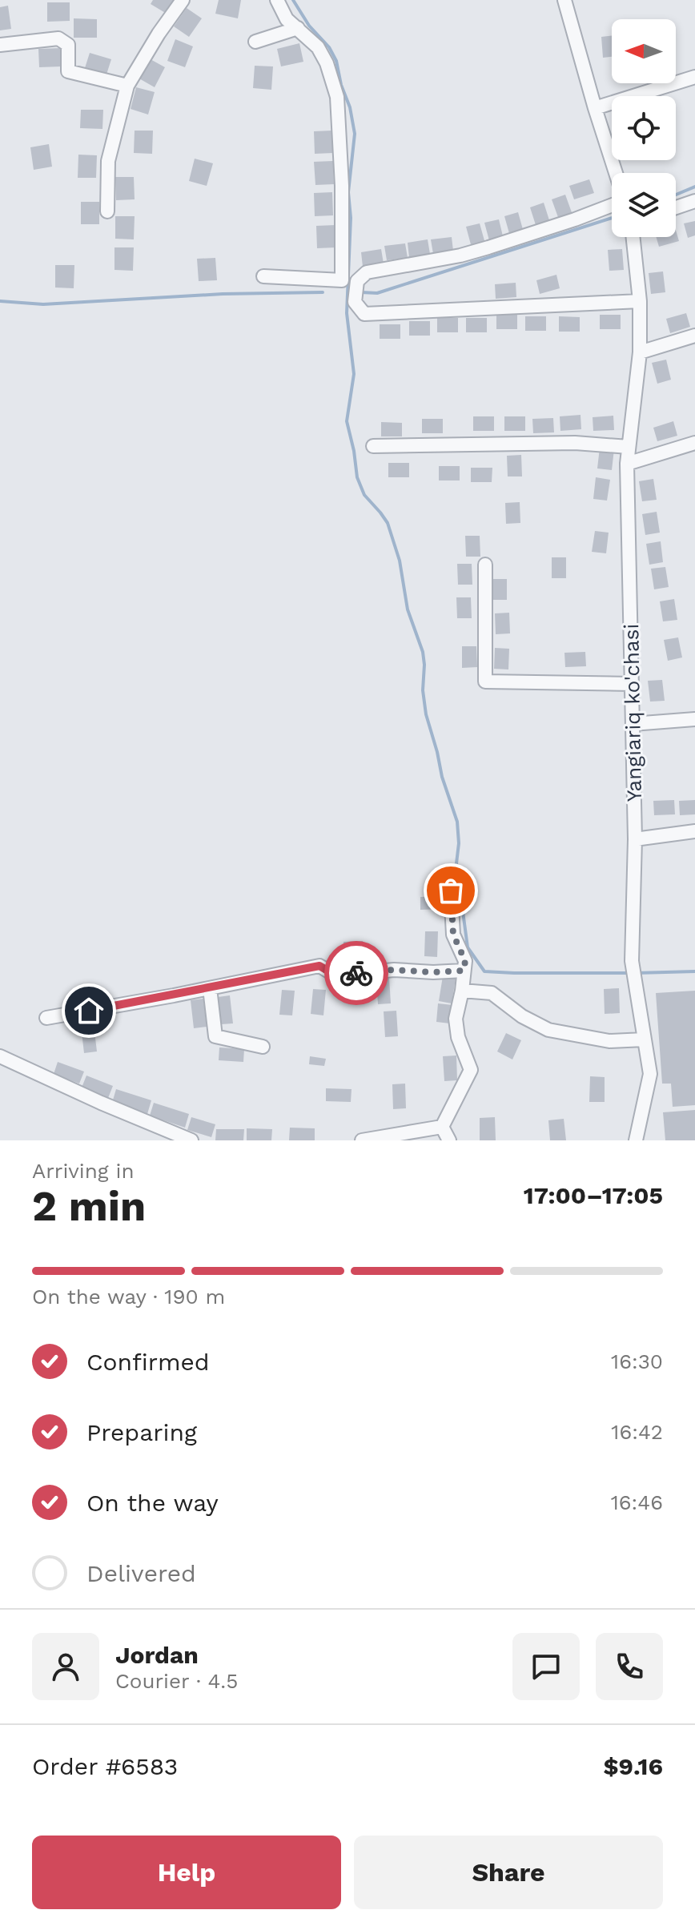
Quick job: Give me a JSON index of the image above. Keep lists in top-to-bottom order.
{
  "streets": {
    "street": ["Yangiariq ko'chasi"]
  },
  "north": "left",
  "page": {
    "heading": ["2 min", "Arriving in", "17:00–17:05"],
    "panel": [
      "Jordan",
      "Courier · 4.5",
      "Order #6583",
      "$9.16"
    ],
    "bar": "On the way · 190 m",
    "list": [
      ["Confirmed", "16:30"],
      ["Preparing", "16:42"],
      ["On the way", "16:46"],
      "Delivered"
    ],
    "buttons": ["Help", "Share"]
  }
}
